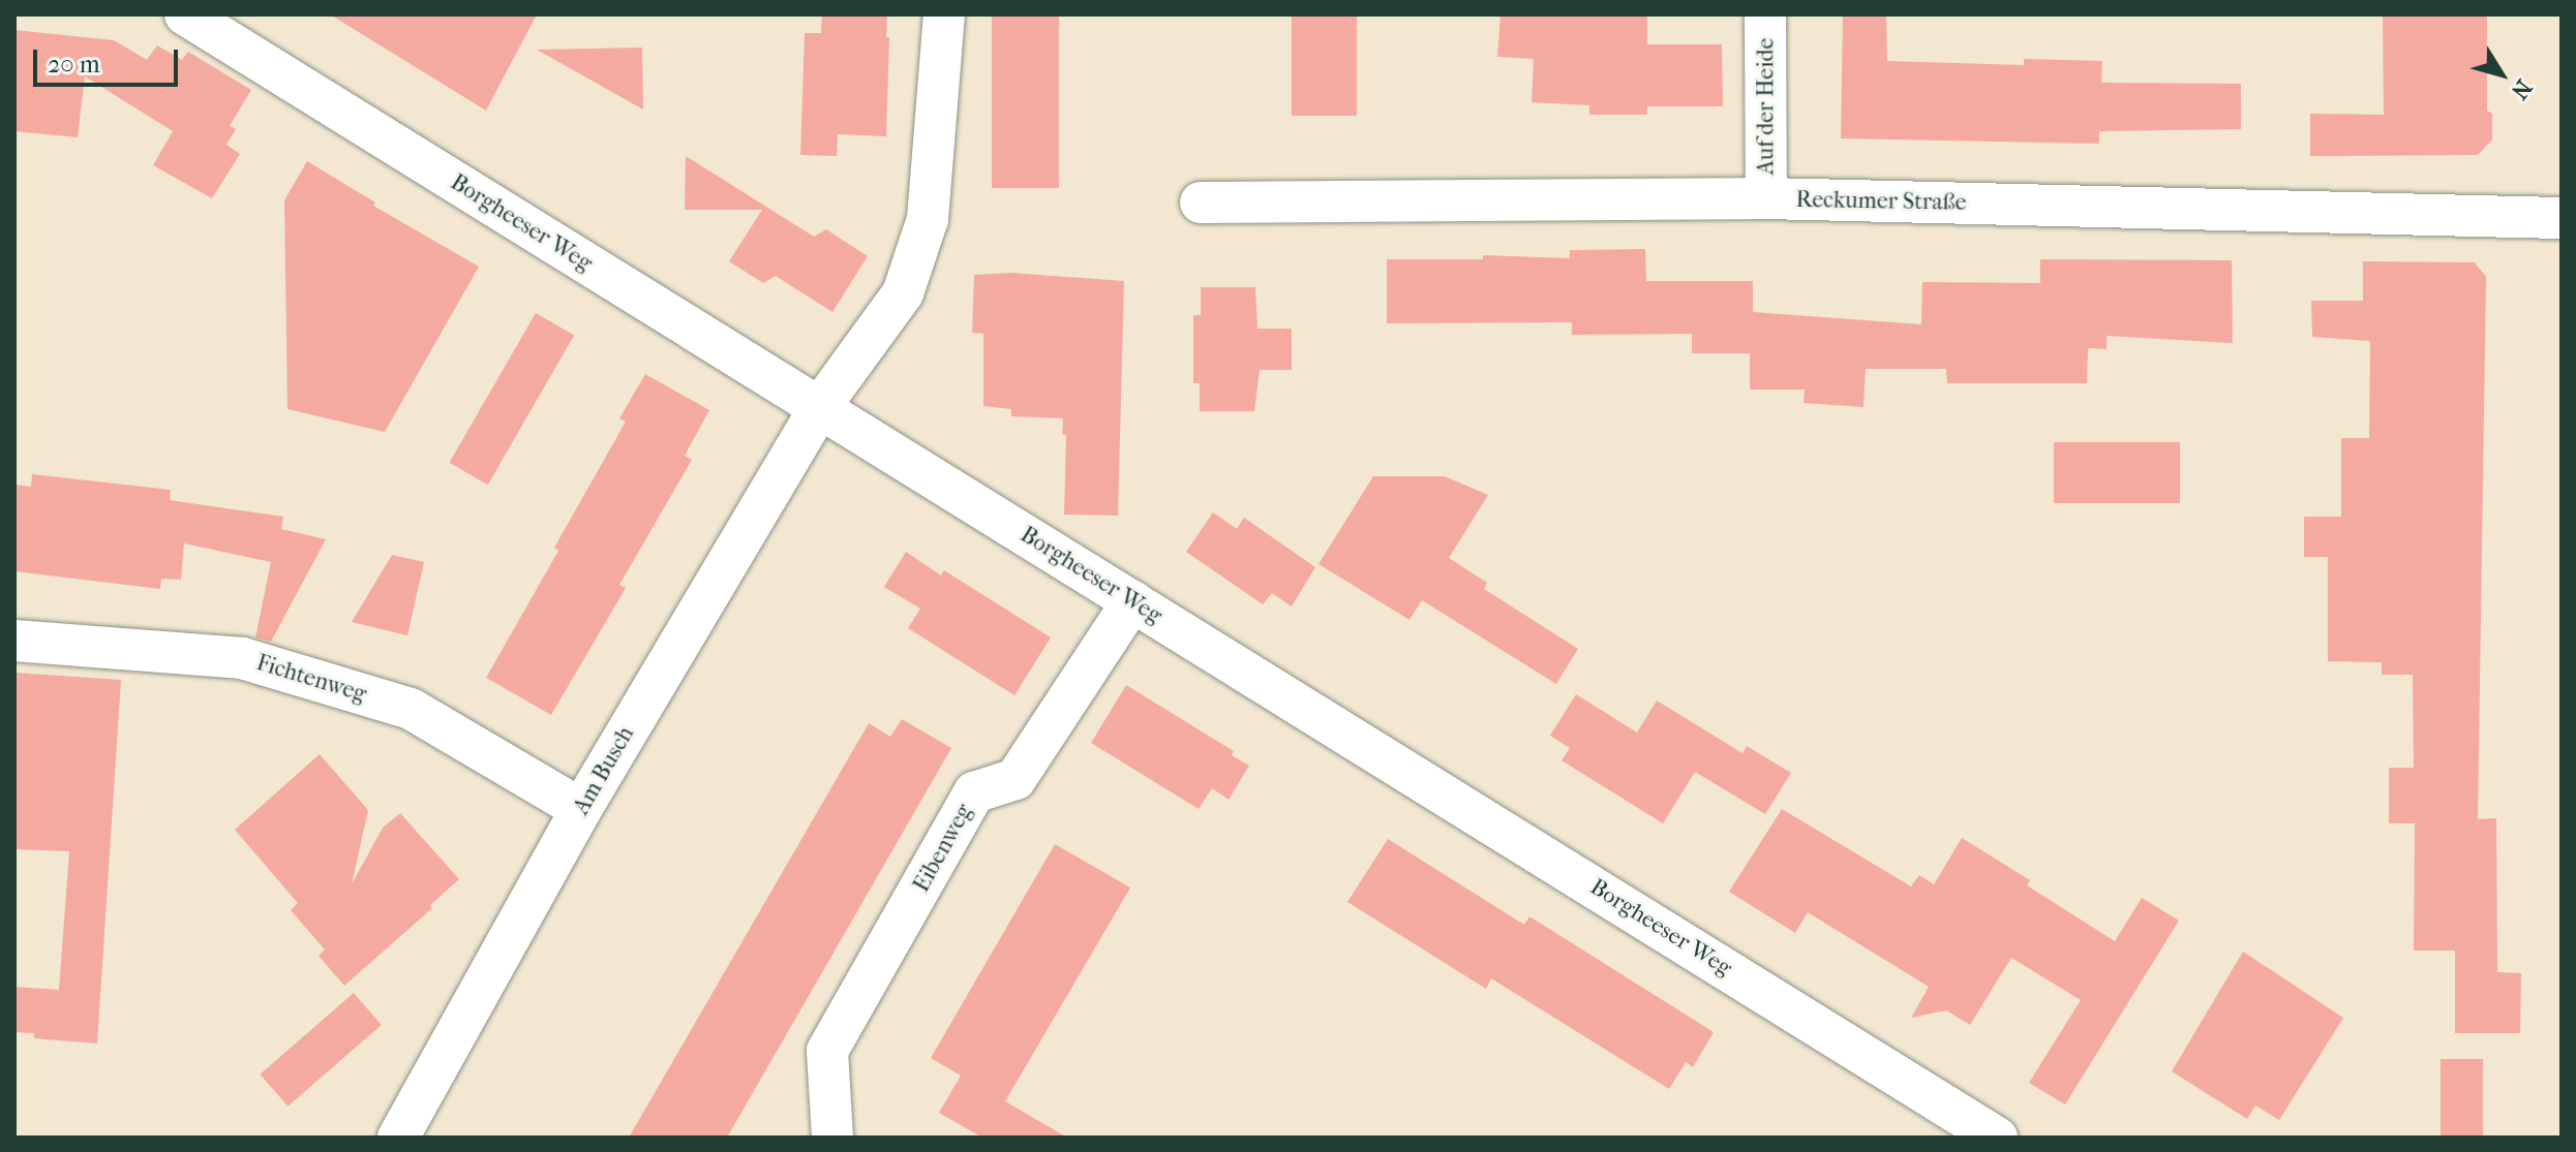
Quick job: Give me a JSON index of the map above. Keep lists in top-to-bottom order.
{
  "streets": {
    "street": [
      "Auf der Heide",
      "Reckumer Straße",
      "Borgheeser Weg",
      "Fichtenweg",
      "Am Busch",
      "Eibenweg"
    ]
  },
  "crossings": [
    ["Auf der Heide", "Reckumer Straße"],
    ["Borgheeser Weg", "Am Busch"],
    ["Borgheeser Weg", "Eibenweg"],
    ["Fichtenweg", "Am Busch"]
  ],
  "scale_bar": "20 m",
  "north": "bottom right"
}
